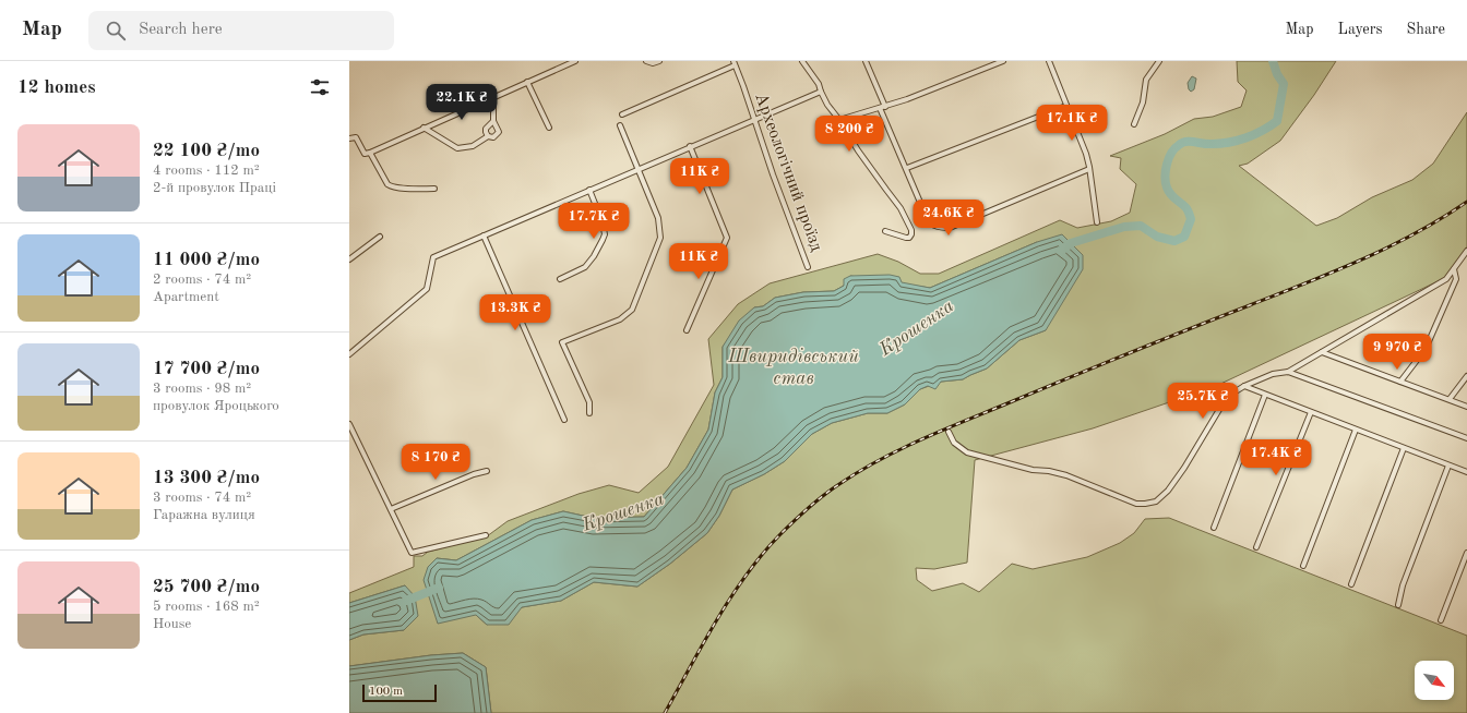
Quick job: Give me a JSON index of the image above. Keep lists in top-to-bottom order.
{
  "streets": {
    "street": ["Археологічний проїзд"]
  },
  "water": ["Крошенка", "Швиридівський став"],
  "scale_bar": "100 m",
  "north": "bottom right",
  "page": {
    "header": "Map",
    "search": "Search here",
    "nav": ["Map", "Layers", "Share"],
    "heading": "12 homes",
    "price": [
      "22.1K ₴",
      "17.1K ₴",
      "8 200 ₴",
      "11K ₴",
      "24.6K ₴",
      "17.7K ₴",
      "11K ₴",
      "13.3K ₴",
      "9 970 ₴",
      "25.7K ₴",
      "17.4K ₴",
      "8 170 ₴"
    ],
    "list": [
      {
        "name": "22 100 ₴/mo",
        "note": "4 rooms · 112 m² · 2-й провулок Праці"
      },
      {
        "name": "11 000 ₴/mo",
        "note": "2 rooms · 74 m² · Apartment"
      },
      {
        "name": "17 700 ₴/mo",
        "note": "3 rooms · 98 m² · провулок Яроцького"
      },
      {
        "name": "13 300 ₴/mo",
        "note": "3 rooms · 74 m² · Гаражна вулиця"
      },
      {
        "name": "25 700 ₴/mo",
        "note": "5 rooms · 168 m² · House"
      }
    ],
    "scale": "100 m"
  }
}
